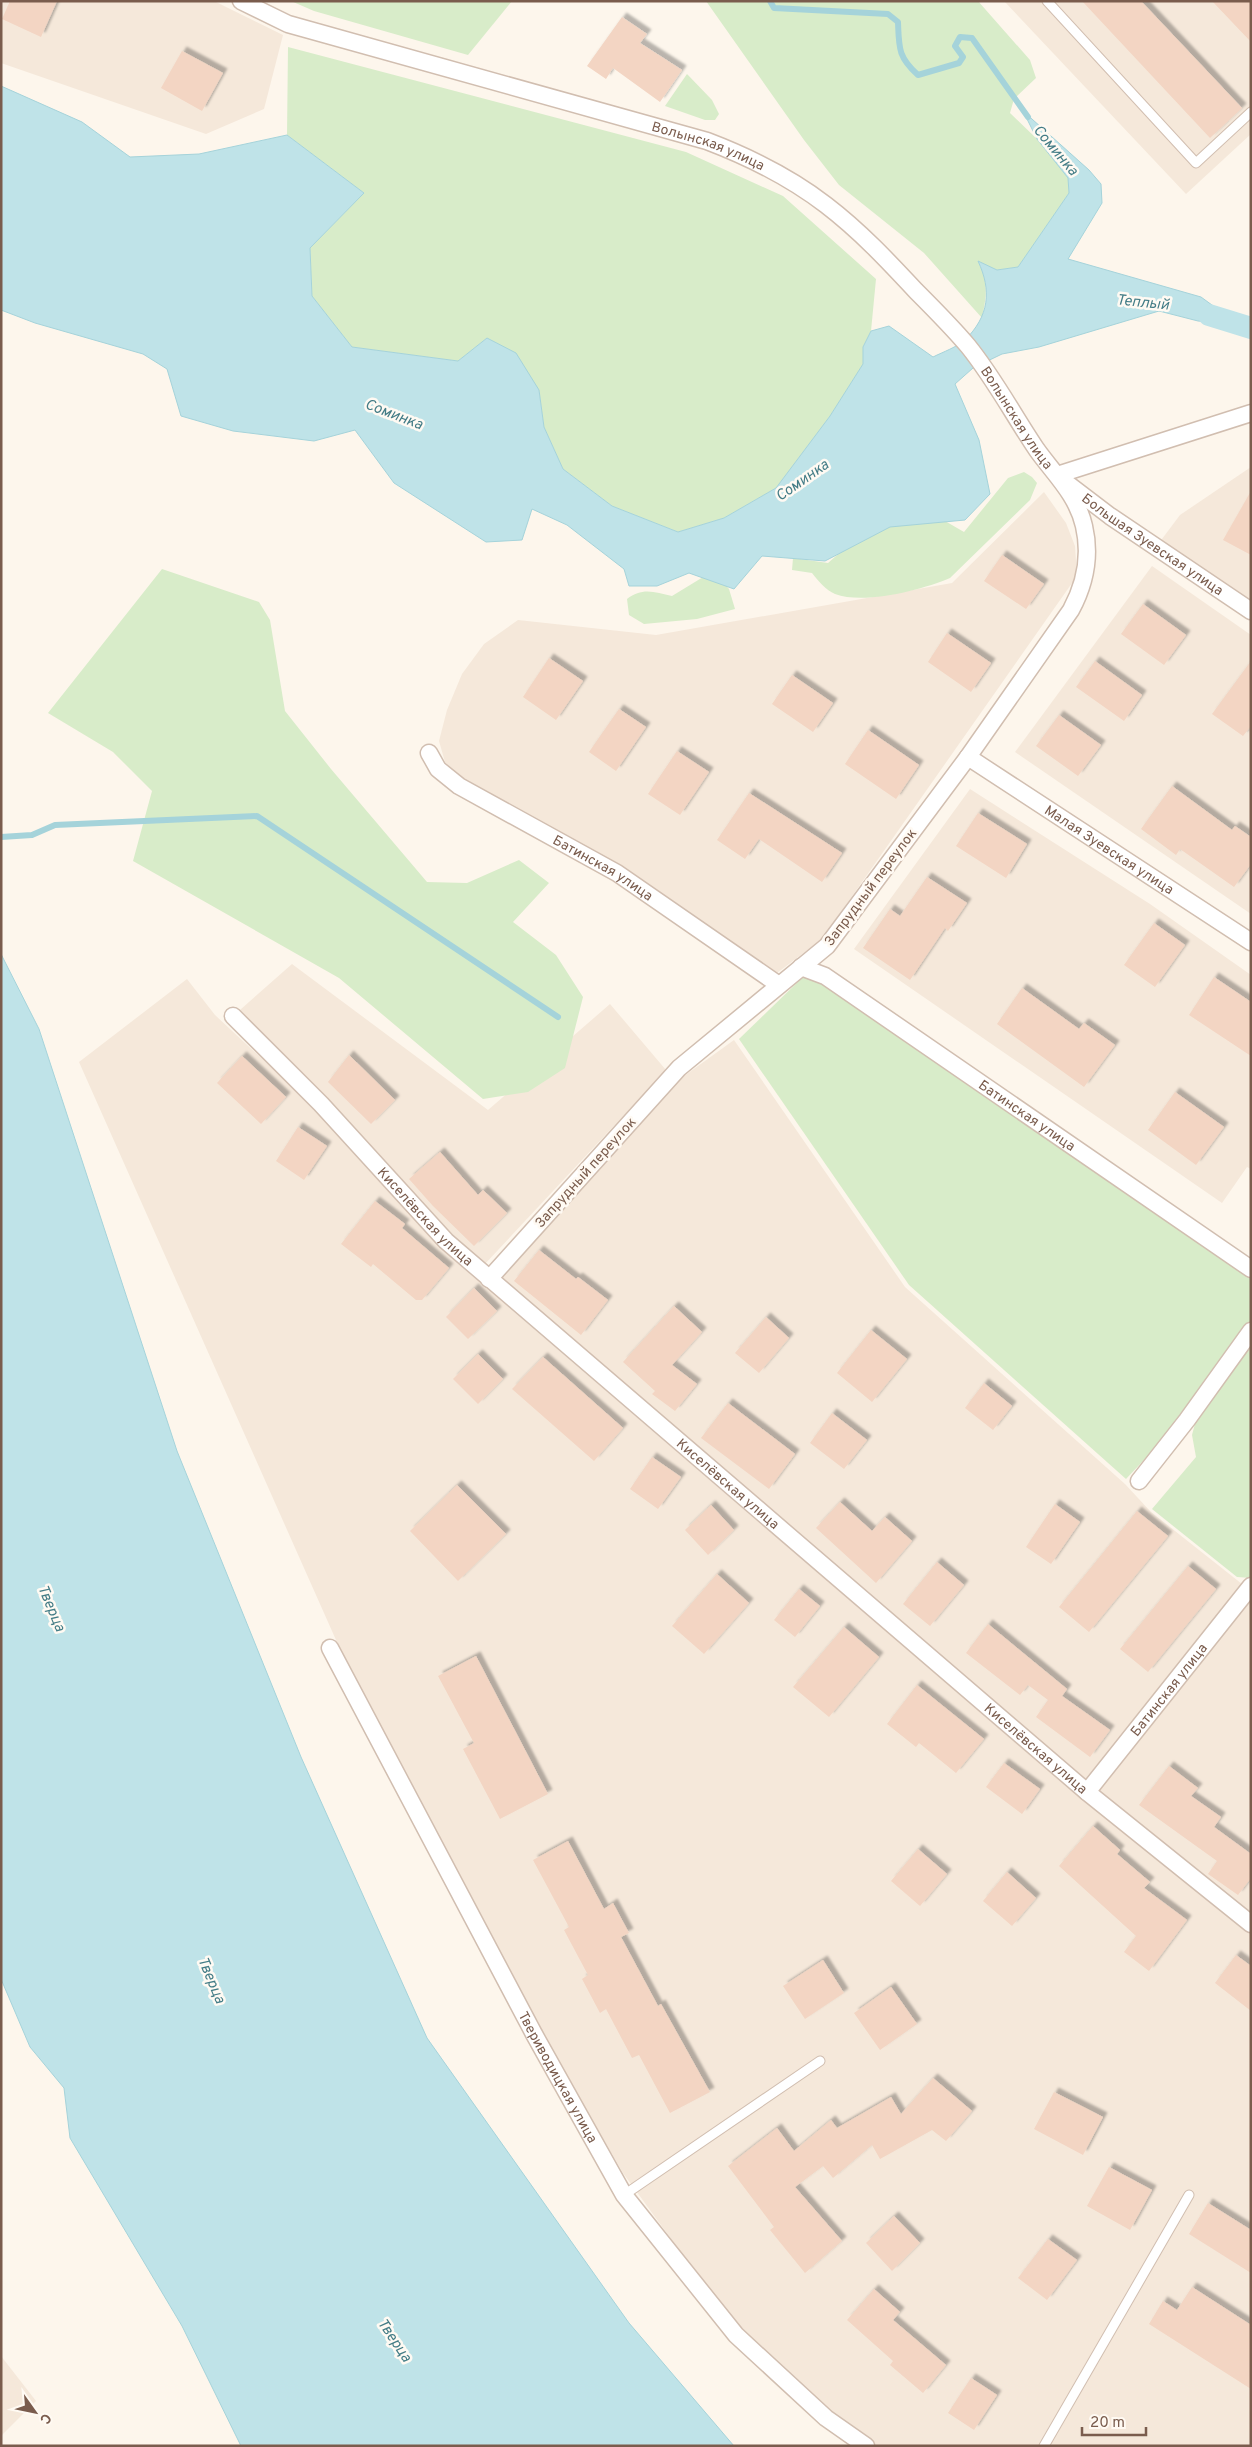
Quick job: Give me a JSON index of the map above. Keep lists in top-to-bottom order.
{
  "streets": {
    "street": [
      "Волынская улица",
      "Большая Зуевская улица",
      "Малая Зуевская улица",
      "Батинская улица",
      "Запрудный переулок",
      "Киселёвская улица",
      "Твериводицкая улица"
    ]
  },
  "crossings": [
    ["Волынская улица", "Большая Зуевская улица"],
    ["Волынская улица", "Запрудный переулок"],
    ["Большая Зуевская улица", "Запрудный переулок"],
    ["Малая Зуевская улица", "Запрудный переулок"],
    ["Батинская улица", "Запрудный переулок"],
    ["Батинская улица", "Киселёвская улица"],
    ["Запрудный переулок", "Киселёвская улица"]
  ],
  "water": ["Соминка", "Теплый", "Тверца"],
  "scale_bar": "20 m",
  "north": "bottom right"
}
